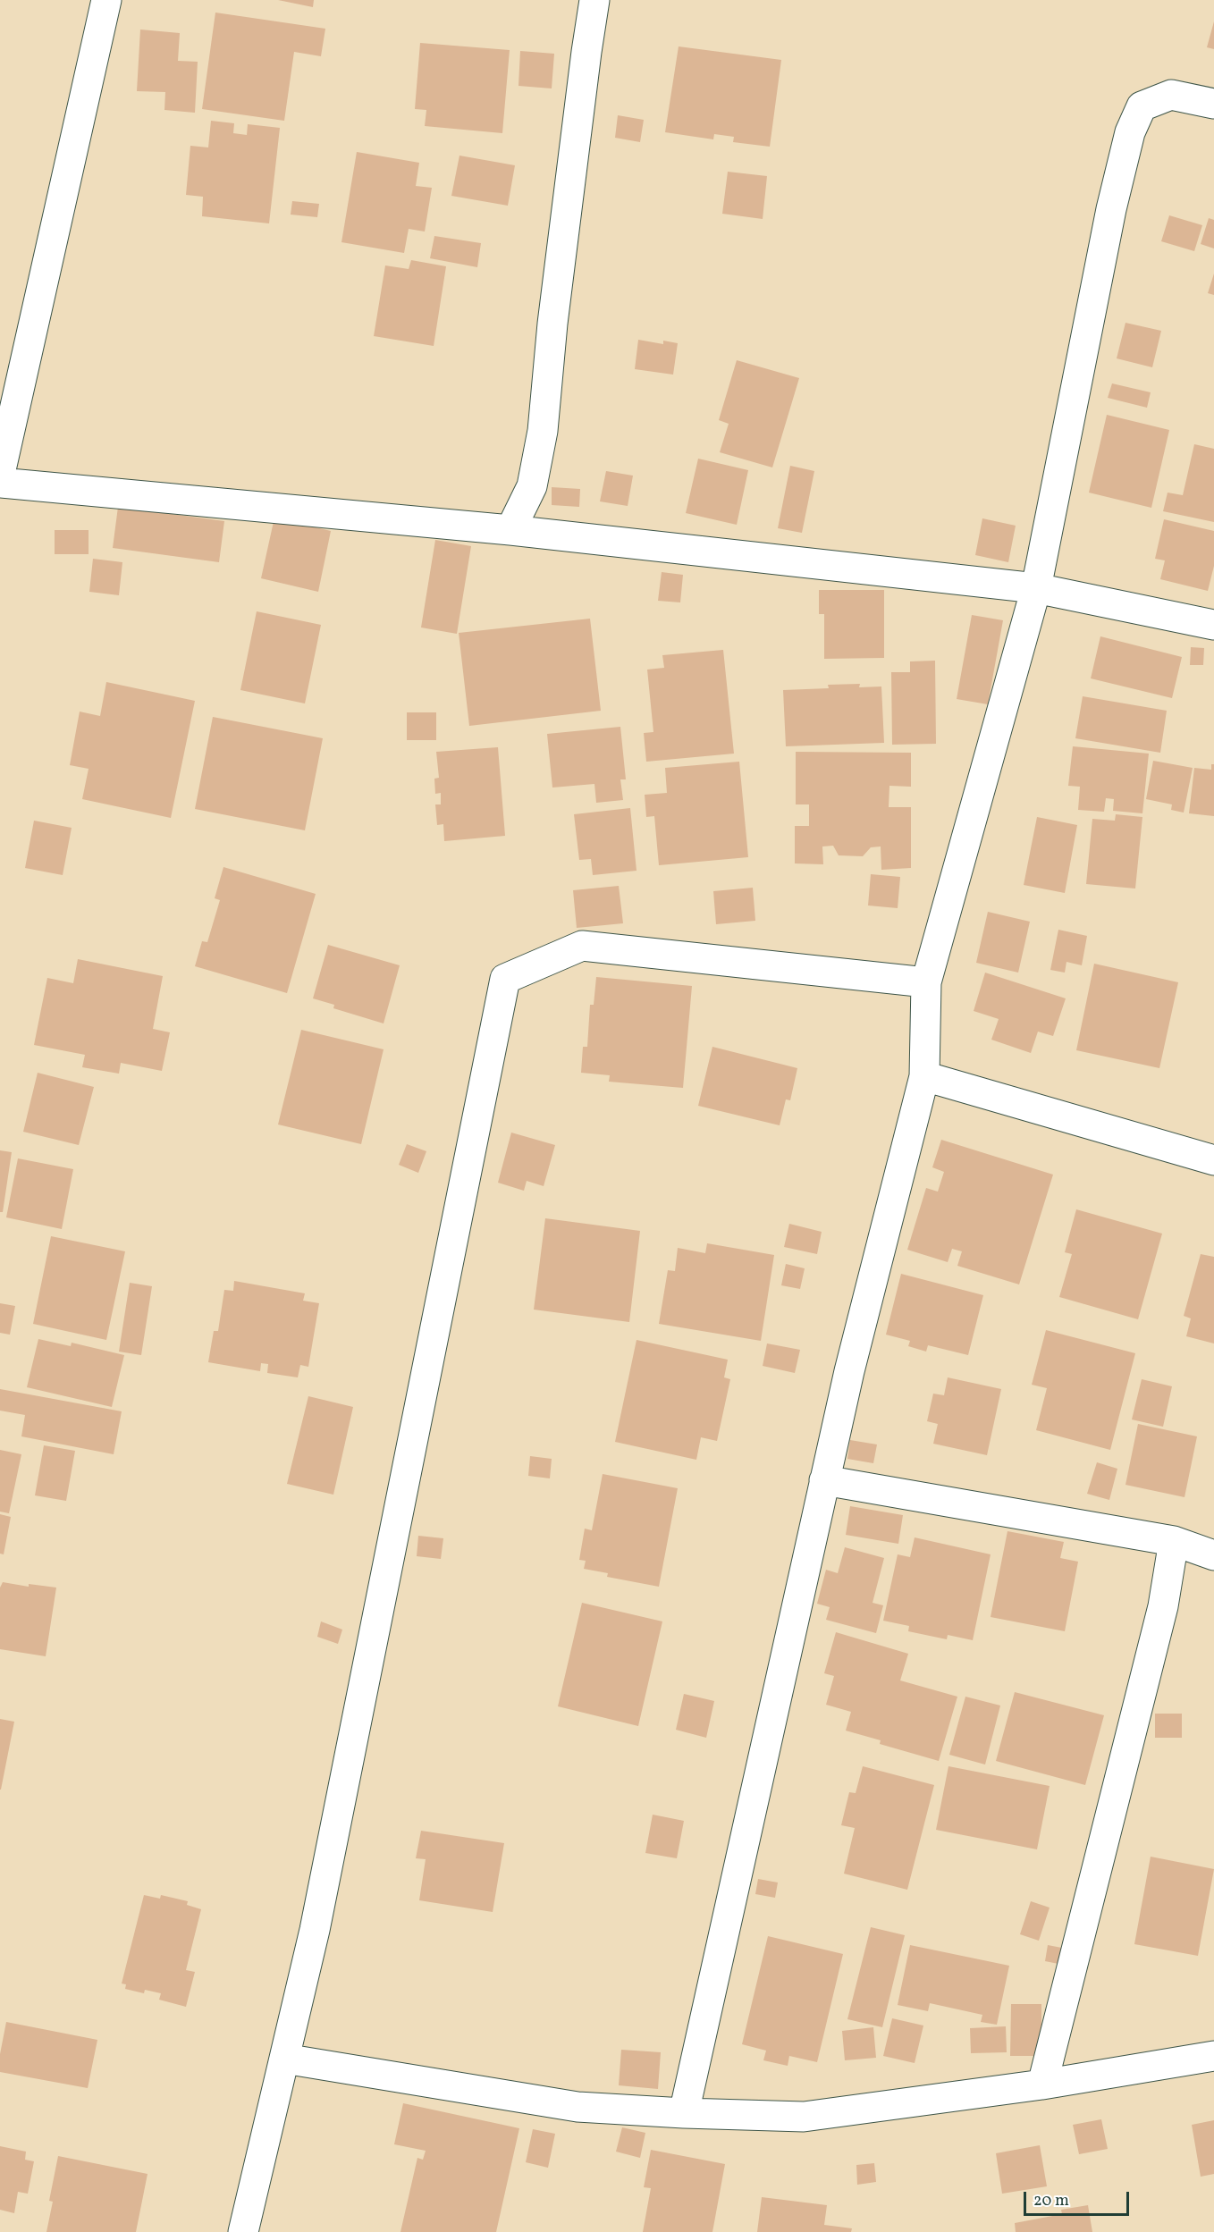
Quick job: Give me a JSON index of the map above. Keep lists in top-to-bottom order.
{
  "scale_bar": "20 m"
}
